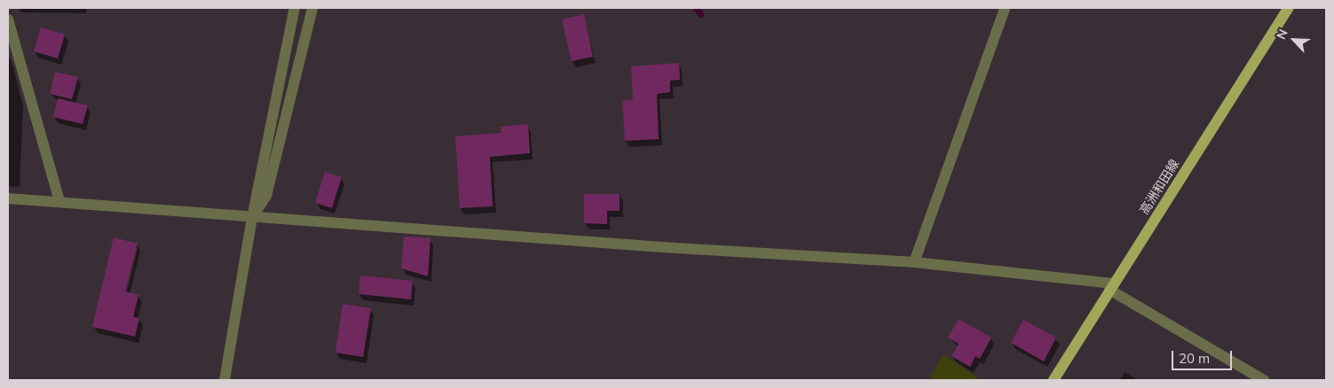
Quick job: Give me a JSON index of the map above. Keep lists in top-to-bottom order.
{
  "streets": {
    "main road": ["高洲和田線"]
  },
  "scale_bar": "20 m",
  "north": "top left"
}
